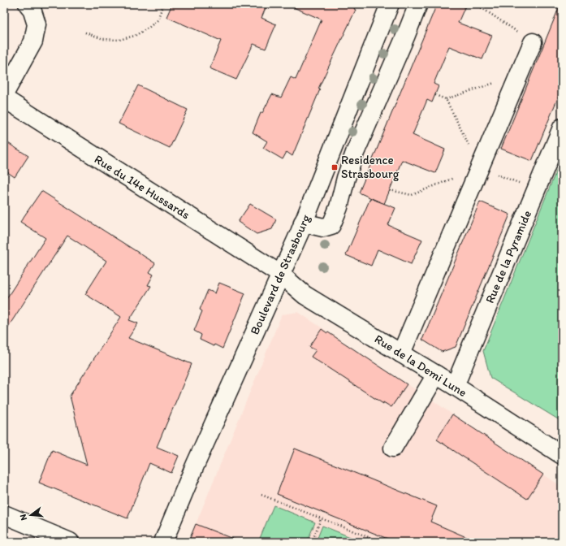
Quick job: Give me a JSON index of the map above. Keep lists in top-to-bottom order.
{
  "streets": {
    "street": [
      "Rue du 14e Hussards",
      "Rue de la Pyramide",
      "Boulevard de Strasbourg",
      "Rue de la Demi Lune"
    ]
  },
  "crossings": [
    ["Rue du 14e Hussards", "Boulevard de Strasbourg"],
    ["Rue du 14e Hussards", "Rue de la Demi Lune"],
    ["Rue de la Pyramide", "Rue de la Demi Lune"],
    ["Boulevard de Strasbourg", "Rue de la Demi Lune"]
  ],
  "places": {
    "transit": ["Residence Strasbourg"]
  },
  "north": "left"
}
